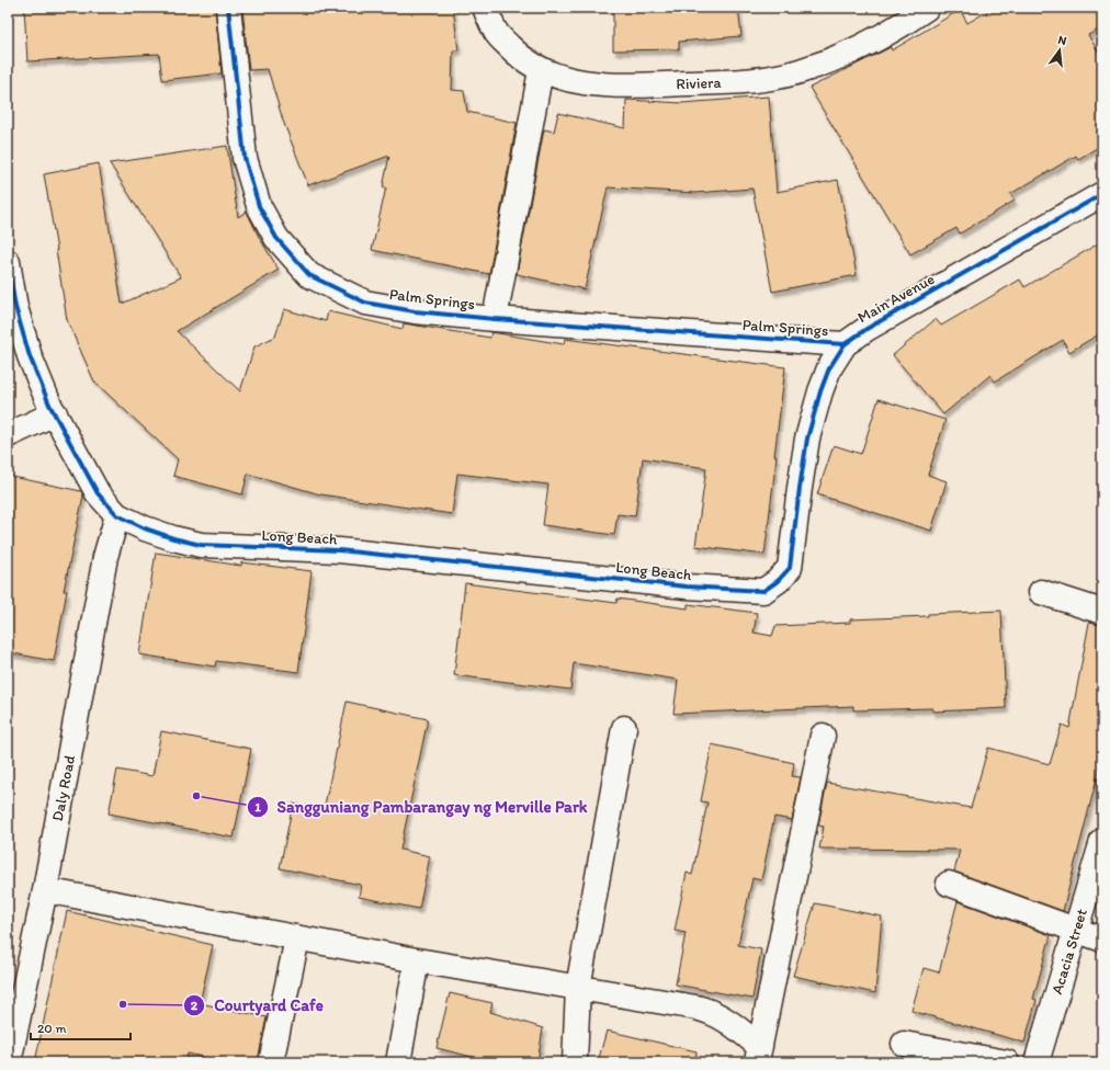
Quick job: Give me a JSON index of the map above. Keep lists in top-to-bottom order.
{
  "streets": {
    "street": [
      "Riviera",
      "Main Avenue",
      "Palm Springs",
      "Long Beach",
      "Daly Road",
      "Acacia Street"
    ]
  },
  "crossings": [
    ["Main Avenue", "Palm Springs"],
    ["Main Avenue", "Long Beach"],
    ["Long Beach", "Daly Road"]
  ],
  "places": ["Sangguniang Pambarangay ng Merville Park", "Courtyard Cafe"],
  "scale_bar": "20 m",
  "north": "top"
}
